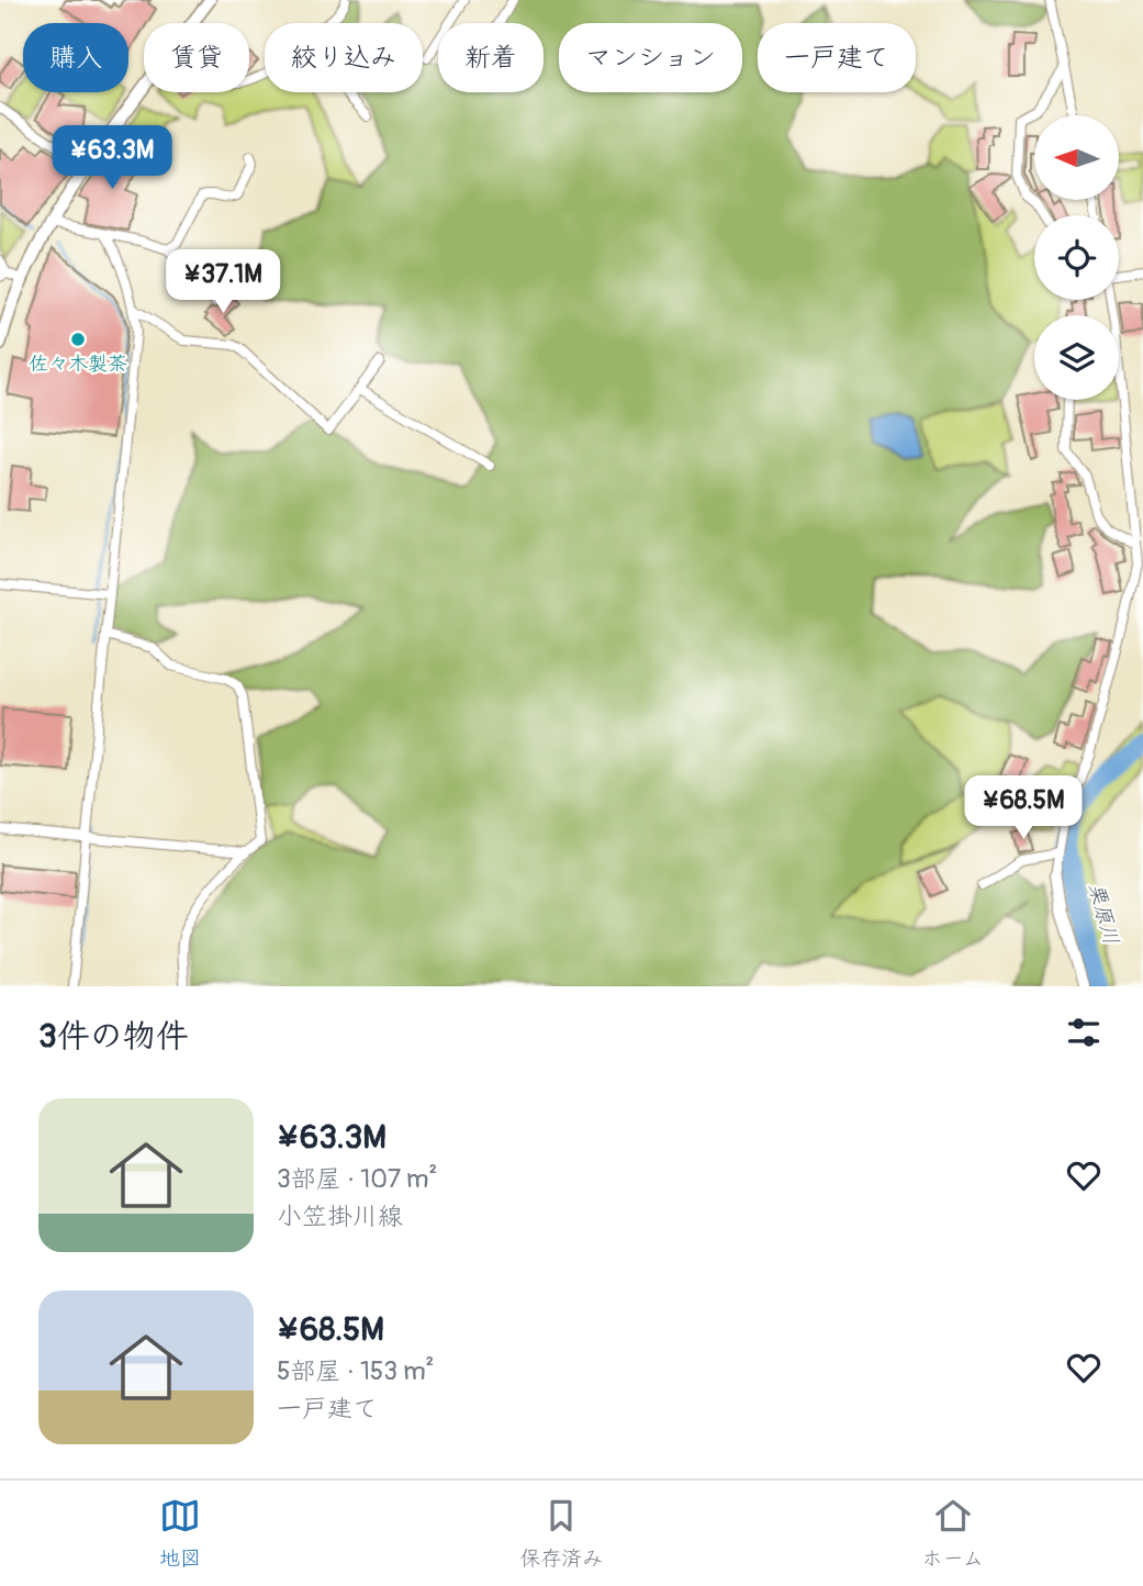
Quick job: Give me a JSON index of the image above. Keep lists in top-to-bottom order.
{
  "water": ["栗原川"],
  "places": ["佐々木製茶"],
  "north": "left",
  "page": {
    "chip": [
      "購入",
      "賃貸",
      "絞り込み",
      "新着",
      "マンション",
      "一戸建て"
    ],
    "price": ["¥63.3M", "¥37.1M", "¥68.5M"],
    "heading": "3件の物件",
    "list": [
      {
        "name": "¥63.3M",
        "note": "3部屋 · 107 m² · 小笠掛川線"
      },
      {
        "name": "¥68.5M",
        "note": "5部屋 · 153 m² · 一戸建て"
      }
    ],
    "tabs": ["地図", "保存済み", "ホーム"]
  }
}
